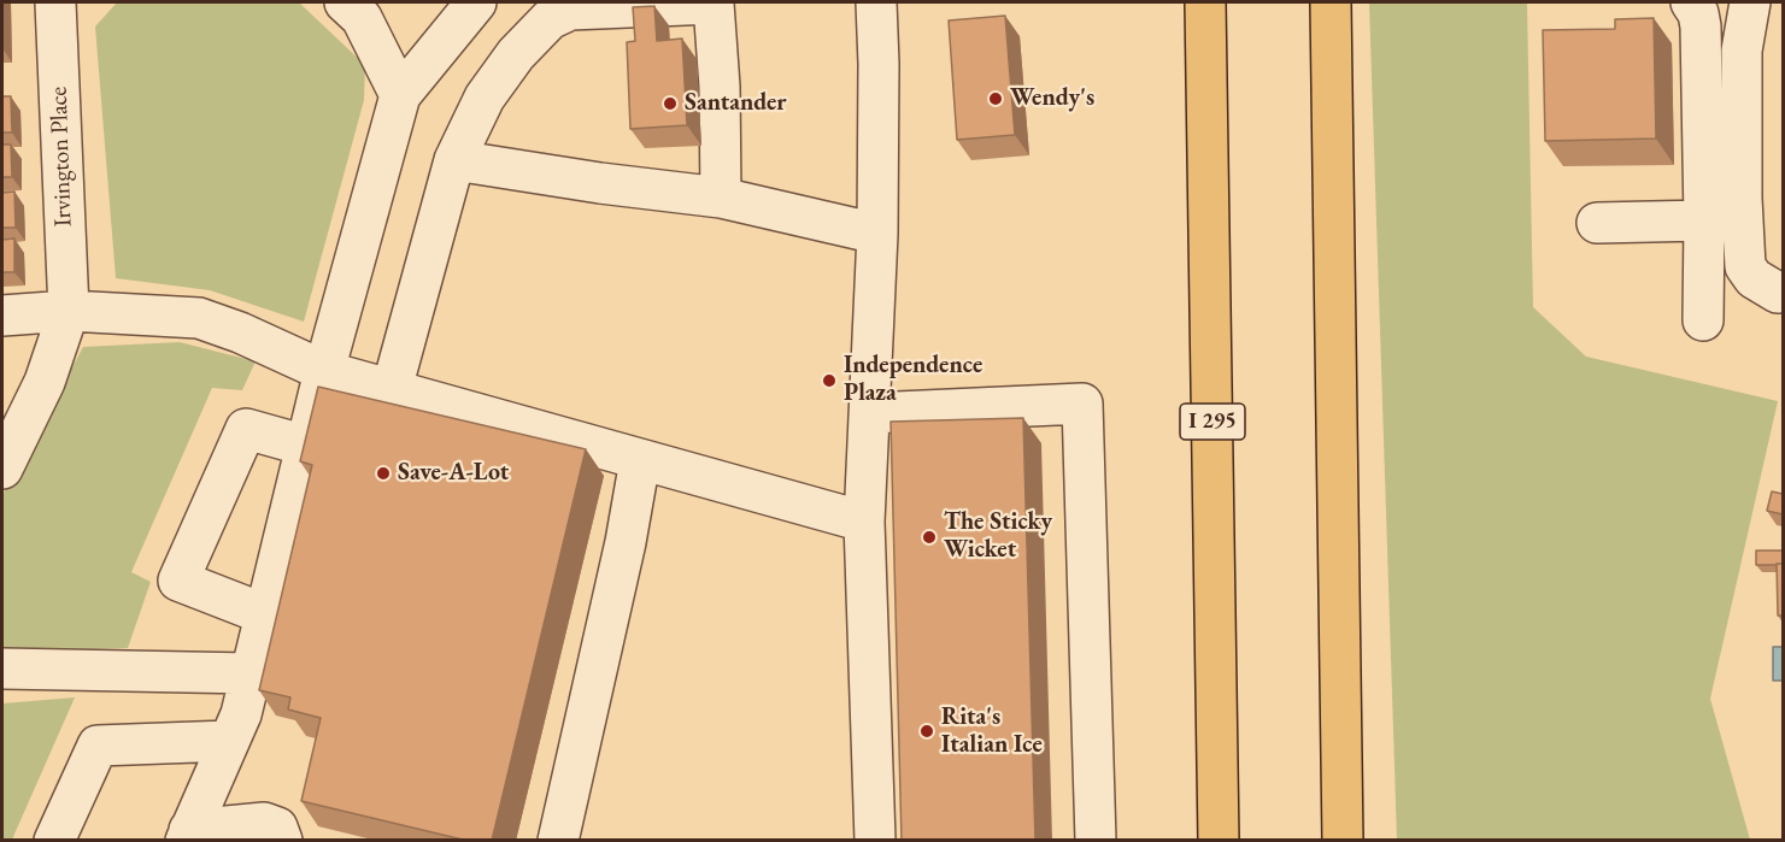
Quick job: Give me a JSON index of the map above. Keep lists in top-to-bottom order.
{
  "streets": {
    "highway": ["I 295"],
    "street": ["Irvington Place"]
  },
  "places": [
    "Wendy's",
    "Santander",
    "Independence Plaza",
    "Save-A-Lot",
    "The Sticky Wicket",
    "Rita's Italian Ice"
  ]
}
